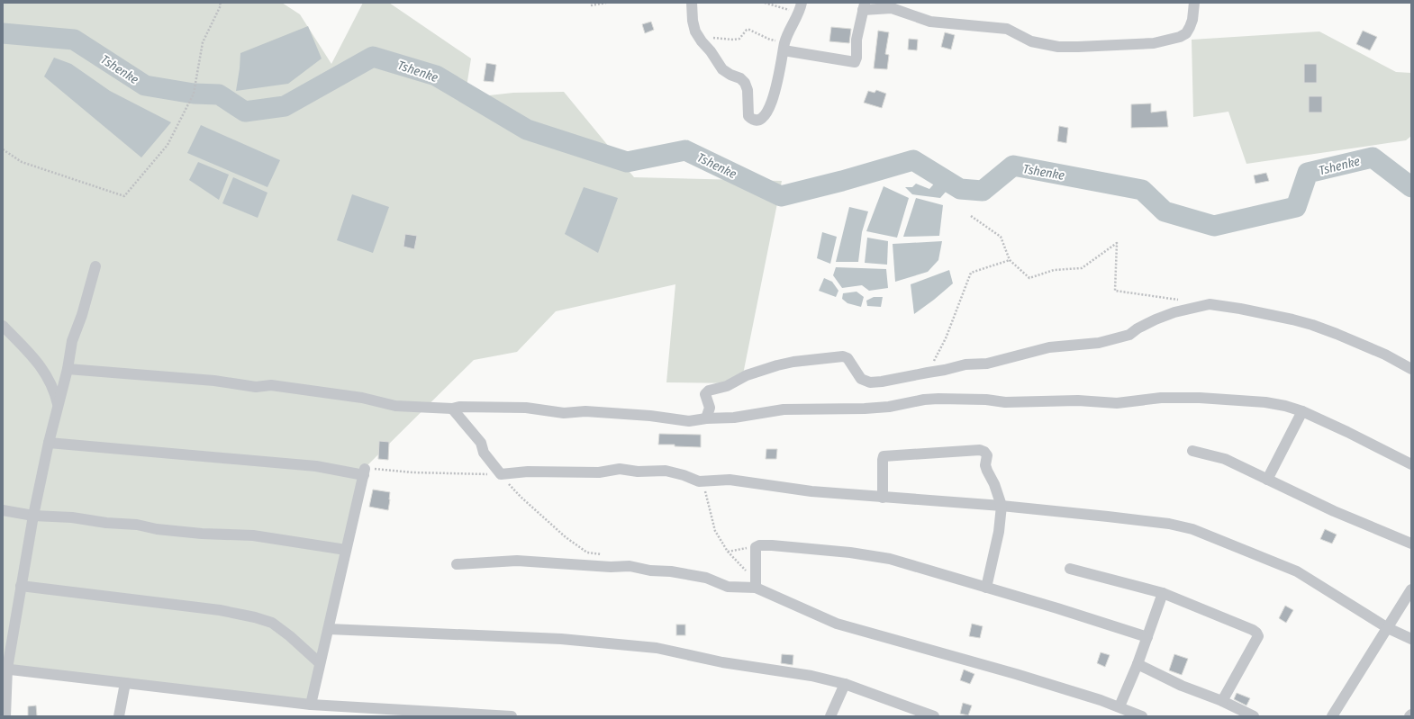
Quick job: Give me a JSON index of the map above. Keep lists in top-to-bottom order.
{
  "water": ["Tshenke"]
}
